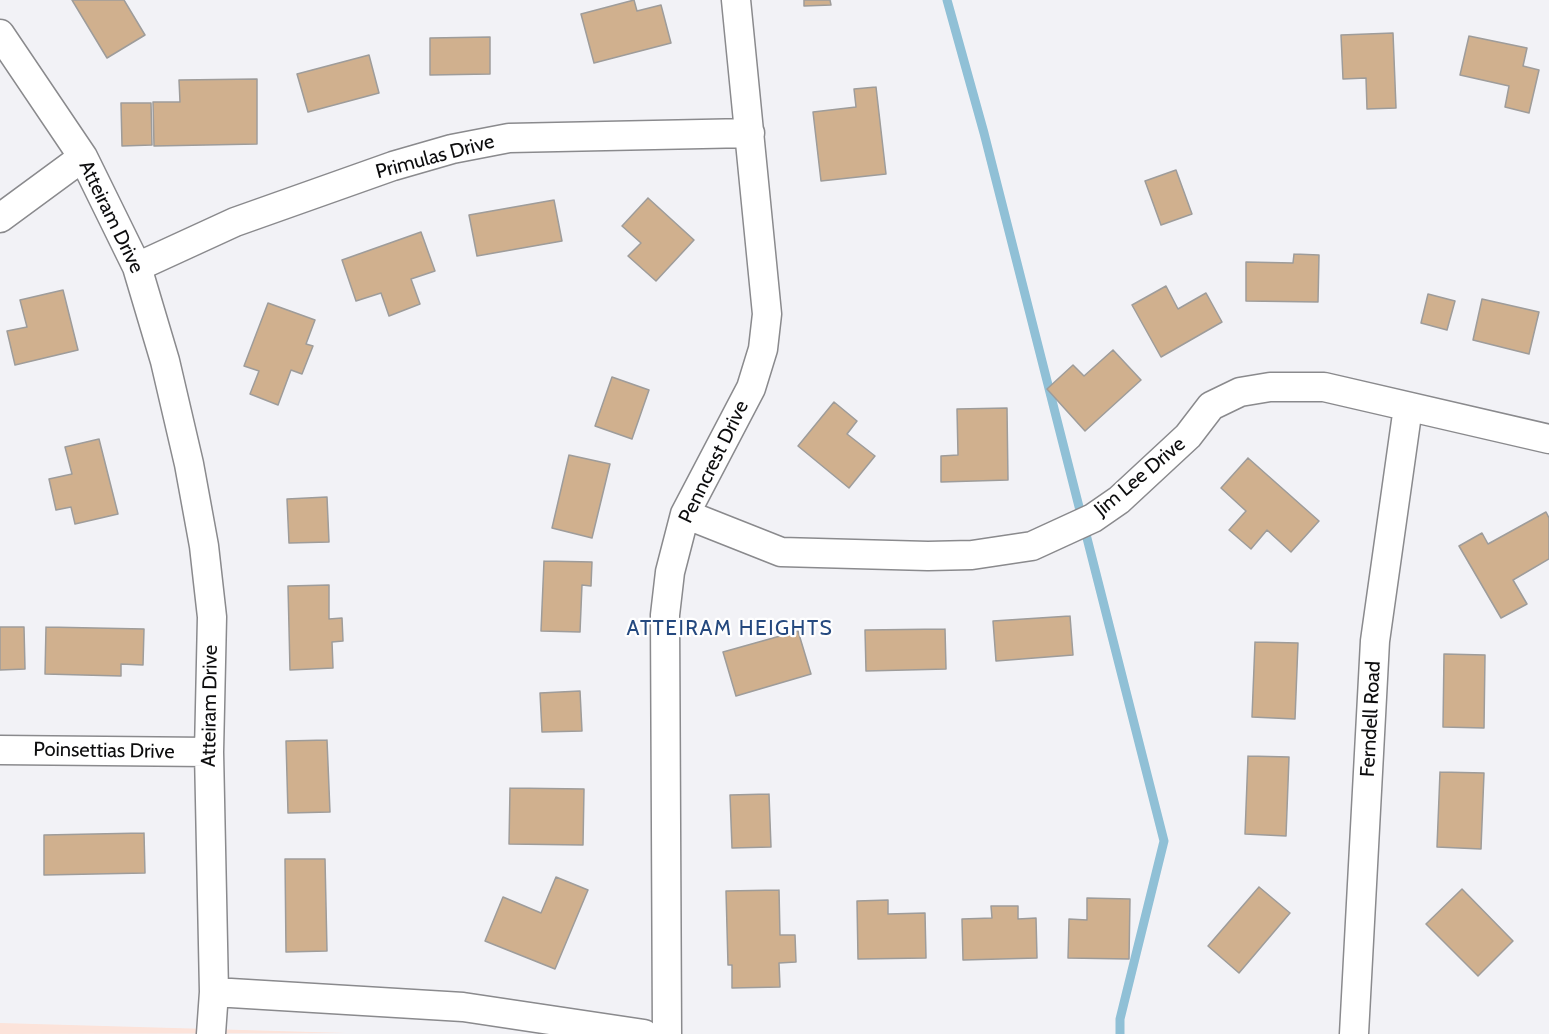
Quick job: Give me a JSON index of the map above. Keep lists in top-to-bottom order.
{
  "streets": {
    "street": [
      "Primulas Drive",
      "Atteiram Drive",
      "Penncrest Drive",
      "Jim Lee Drive",
      "Ferndell Road",
      "Poinsettias Drive"
    ]
  },
  "crossings": [
    ["Primulas Drive", "Atteiram Drive"],
    ["Primulas Drive", "Penncrest Drive"],
    ["Atteiram Drive", "Poinsettias Drive"],
    ["Penncrest Drive", "Jim Lee Drive"],
    ["Jim Lee Drive", "Ferndell Road"]
  ],
  "districts": ["ATTEIRAM HEIGHTS"]
}
